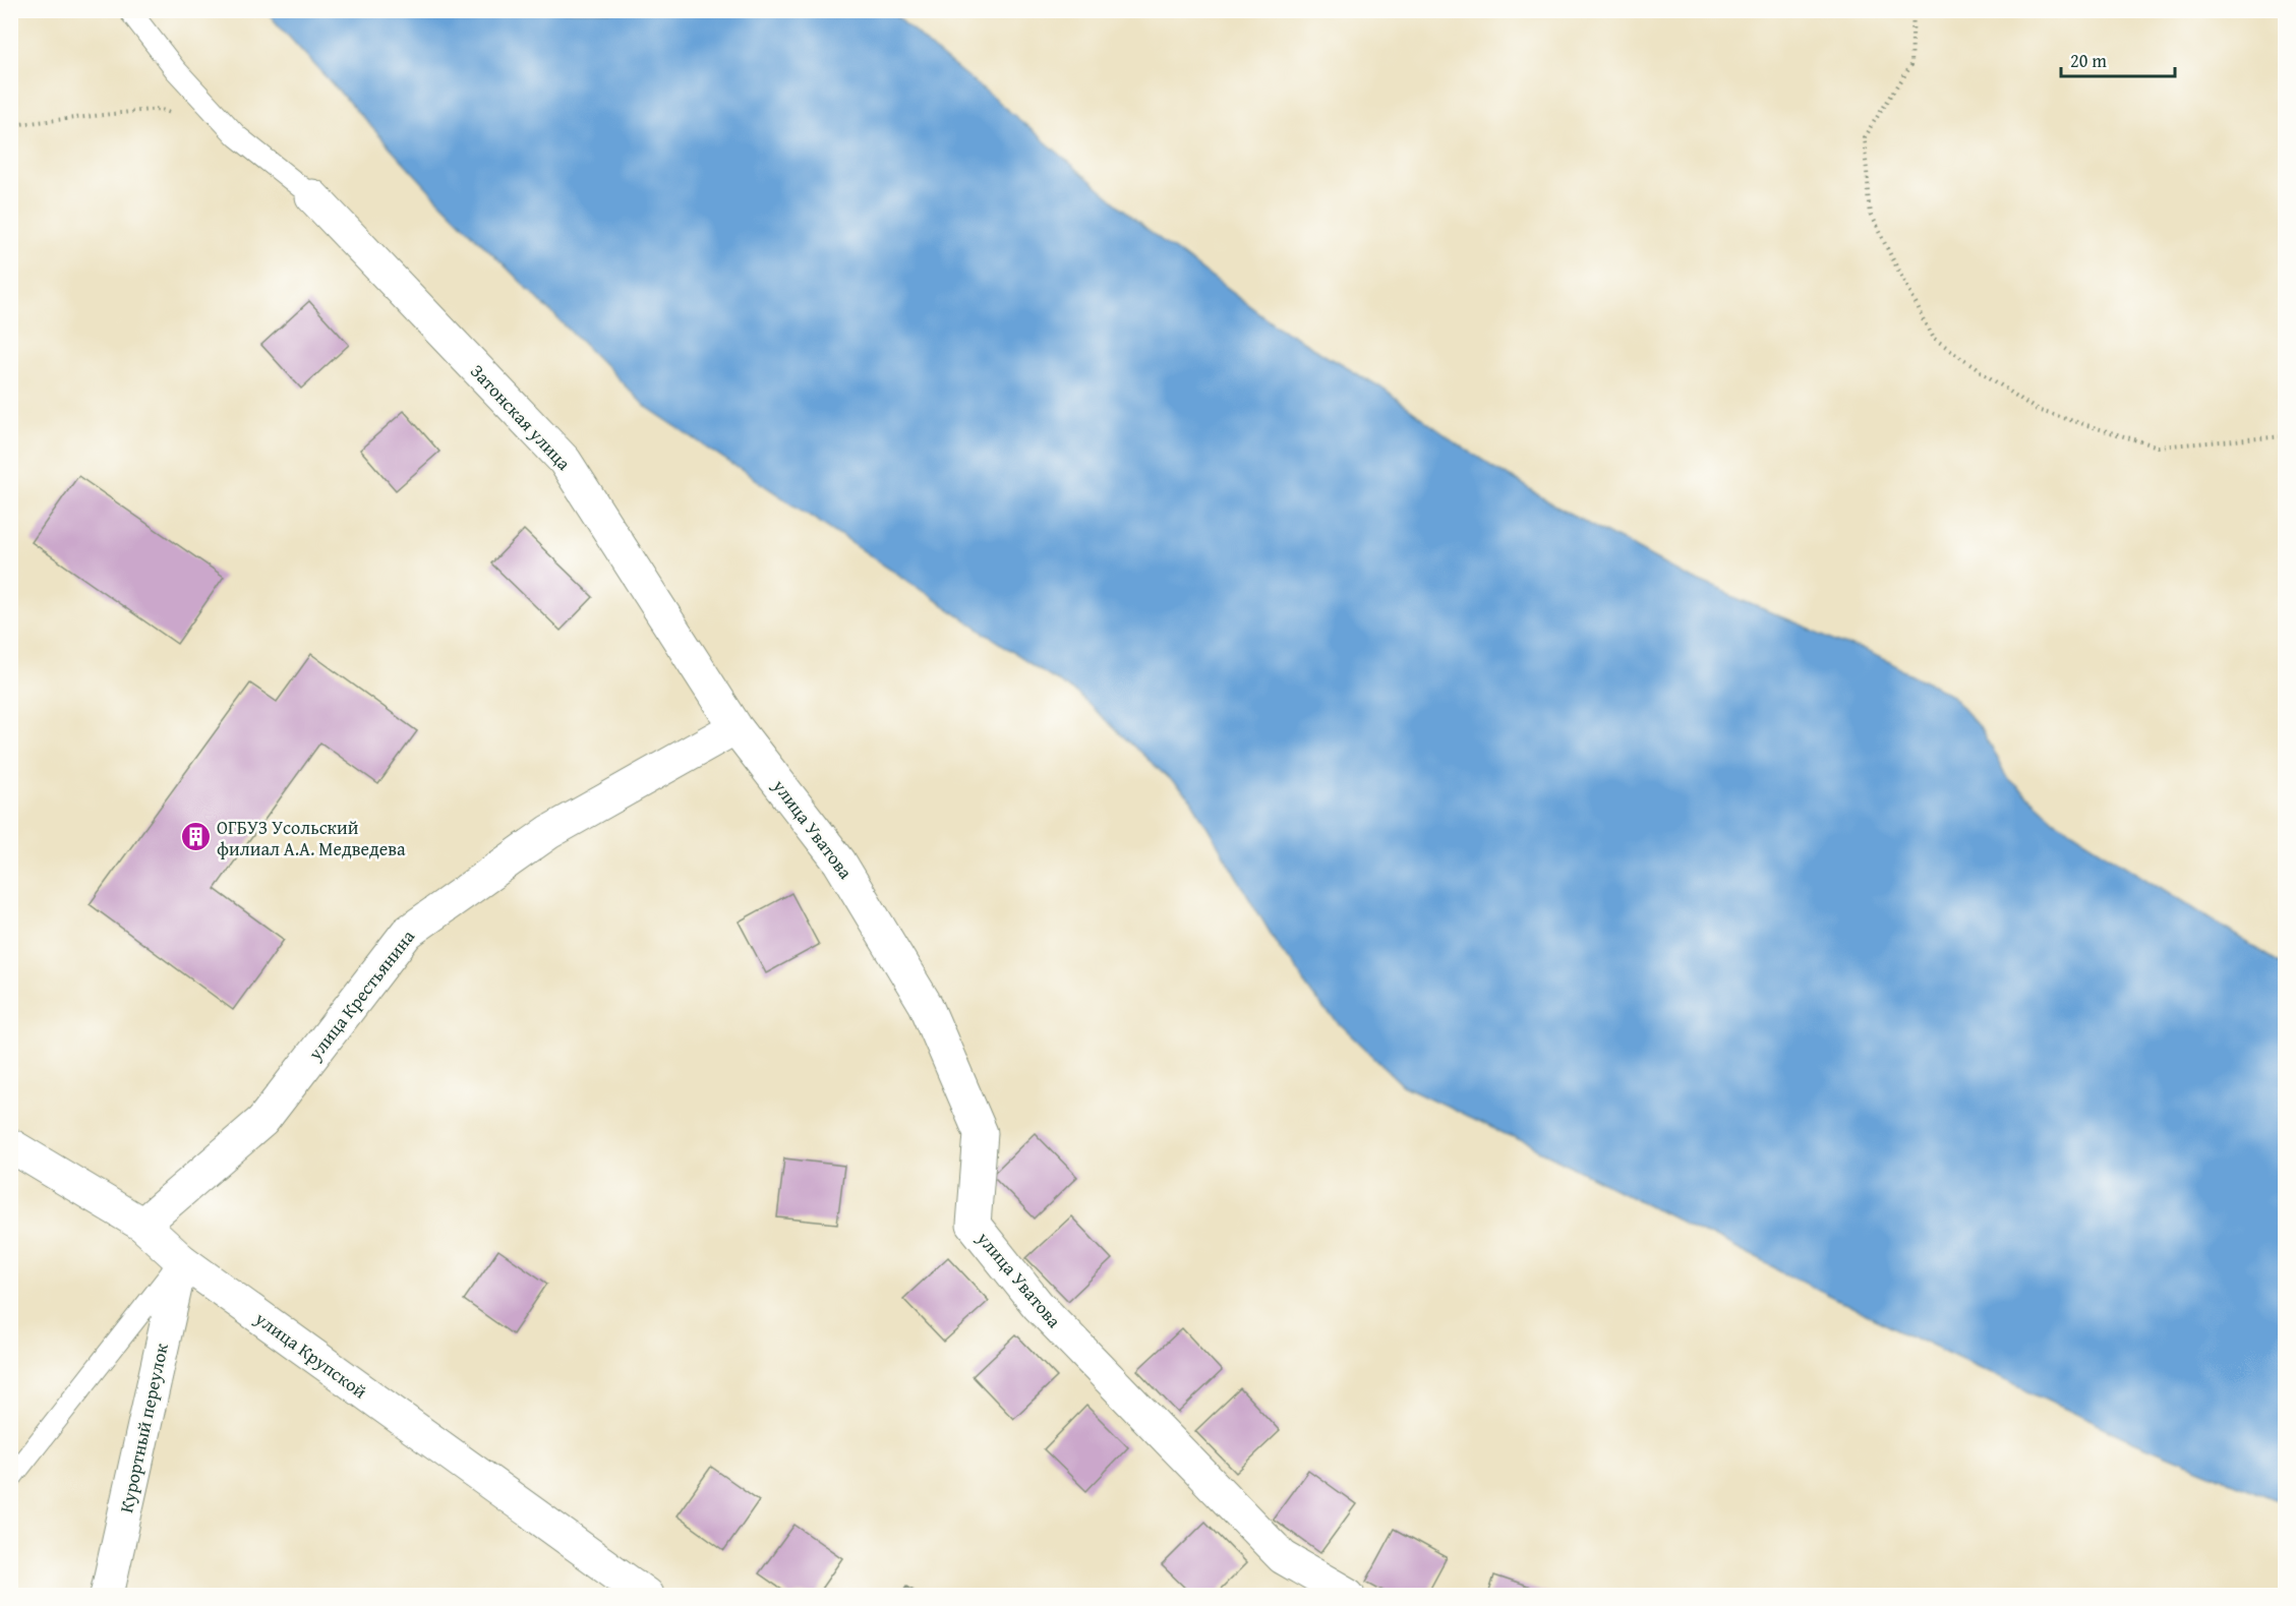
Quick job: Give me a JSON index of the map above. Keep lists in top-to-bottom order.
{
  "streets": {
    "street": [
      "Затонская улица",
      "улица Уватова",
      "улица Крестьянина",
      "улица Крупской",
      "Курортный переулок"
    ]
  },
  "crossings": [
    ["Затонская улица", "улица Уватова"],
    ["Затонская улица", "улица Крестьянина"],
    ["улица Уватова", "улица Крестьянина"],
    ["улица Крестьянина", "улица Крупской"],
    ["улица Крупской", "Курортный переулок"]
  ],
  "places": {
    "building": ["ОГБУЗ Усольский филиал А.А. Медведева"]
  },
  "scale_bar": "20 m"
}
